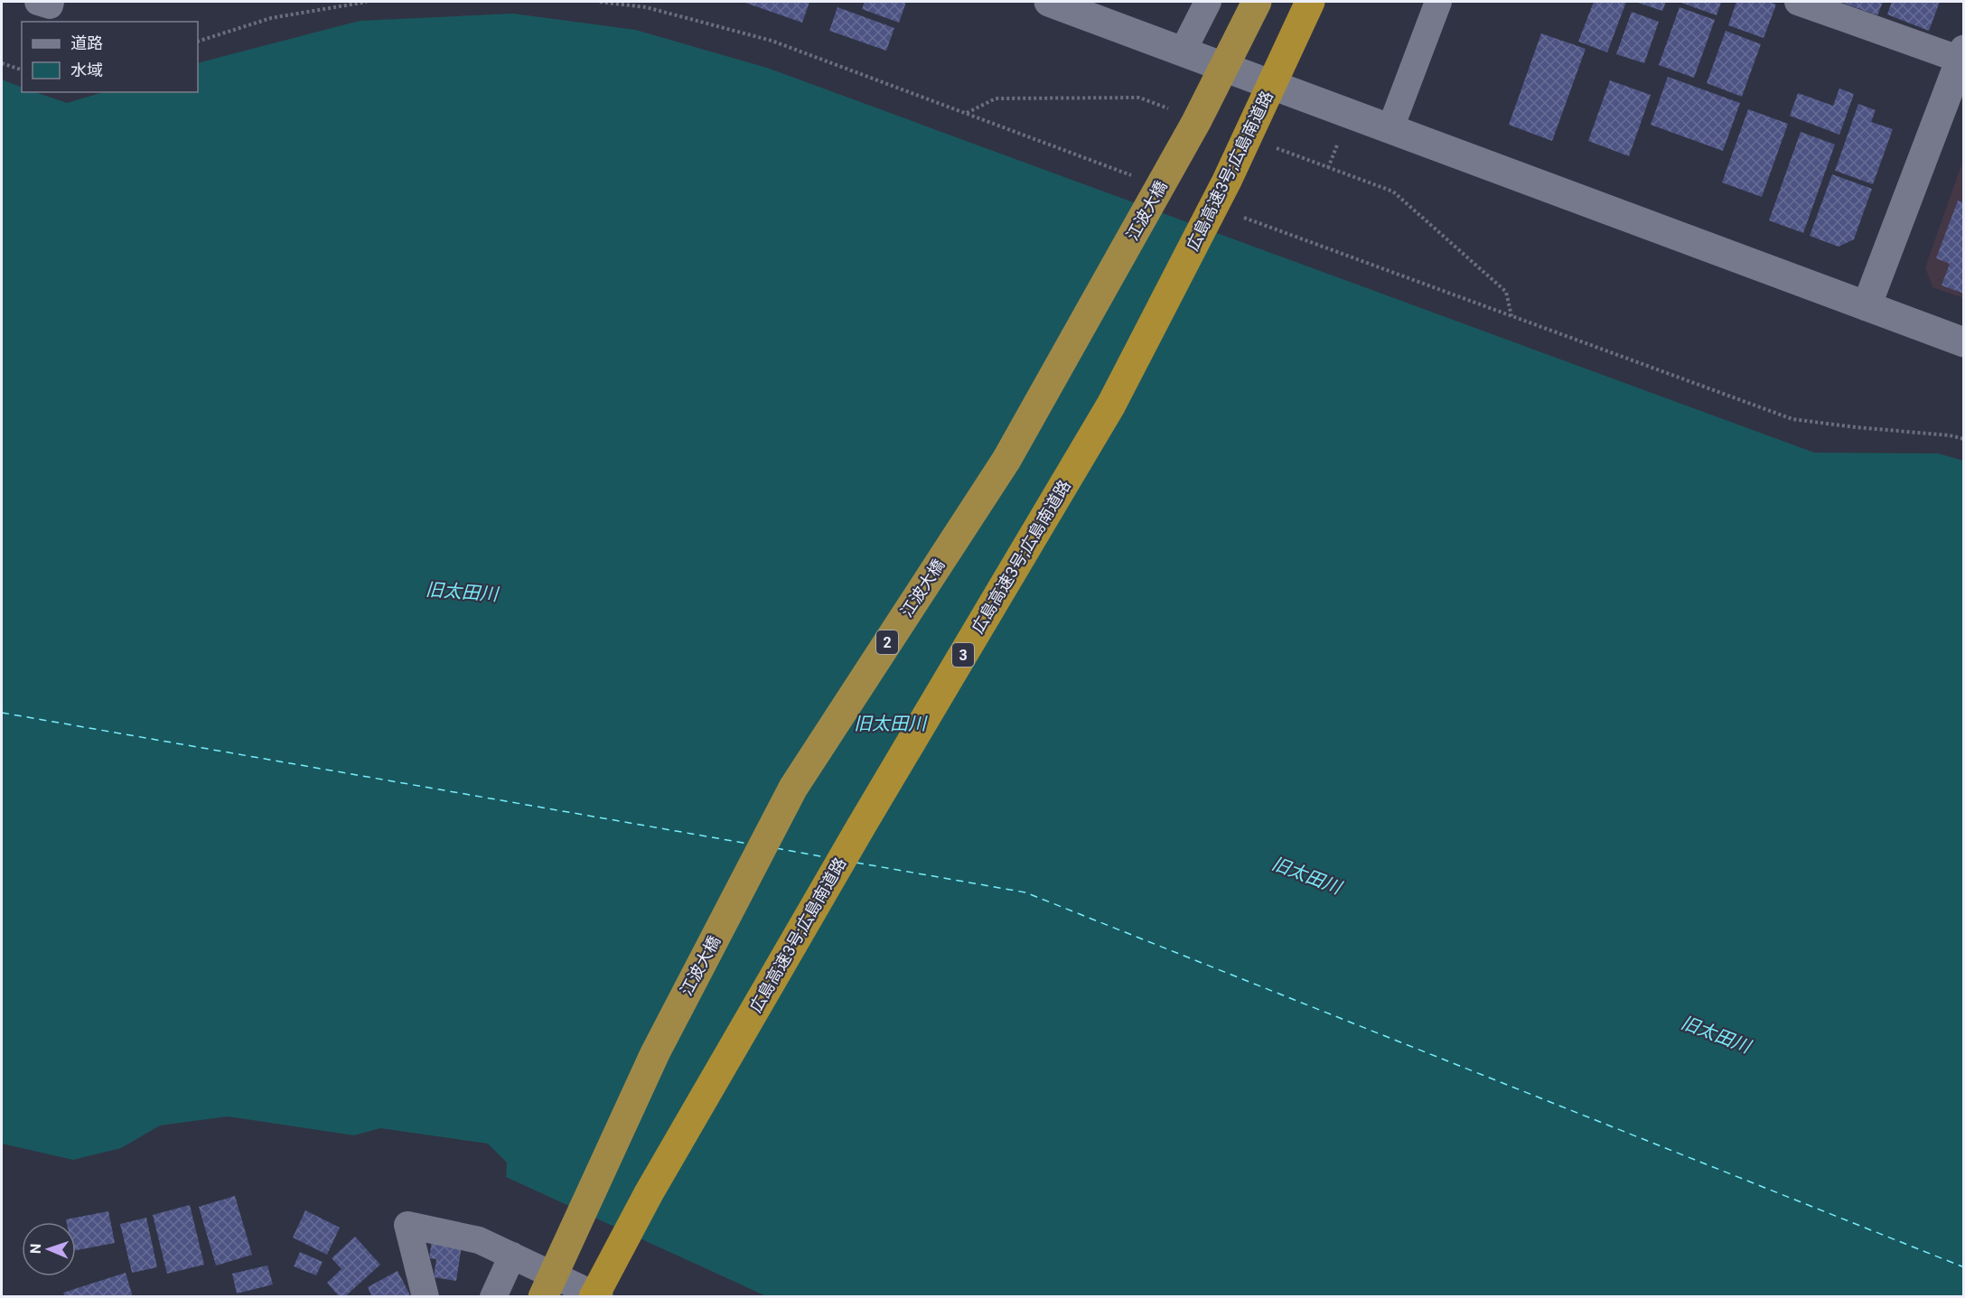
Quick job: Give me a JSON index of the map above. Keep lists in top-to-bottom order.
{
  "streets": {
    "highway": [
      "広島高速3号;広島南道路",
      "江波大橋",
      "2",
      "3"
    ]
  },
  "water": ["旧太田川"],
  "legend": ["道路", "水域"],
  "north": "left"
}
